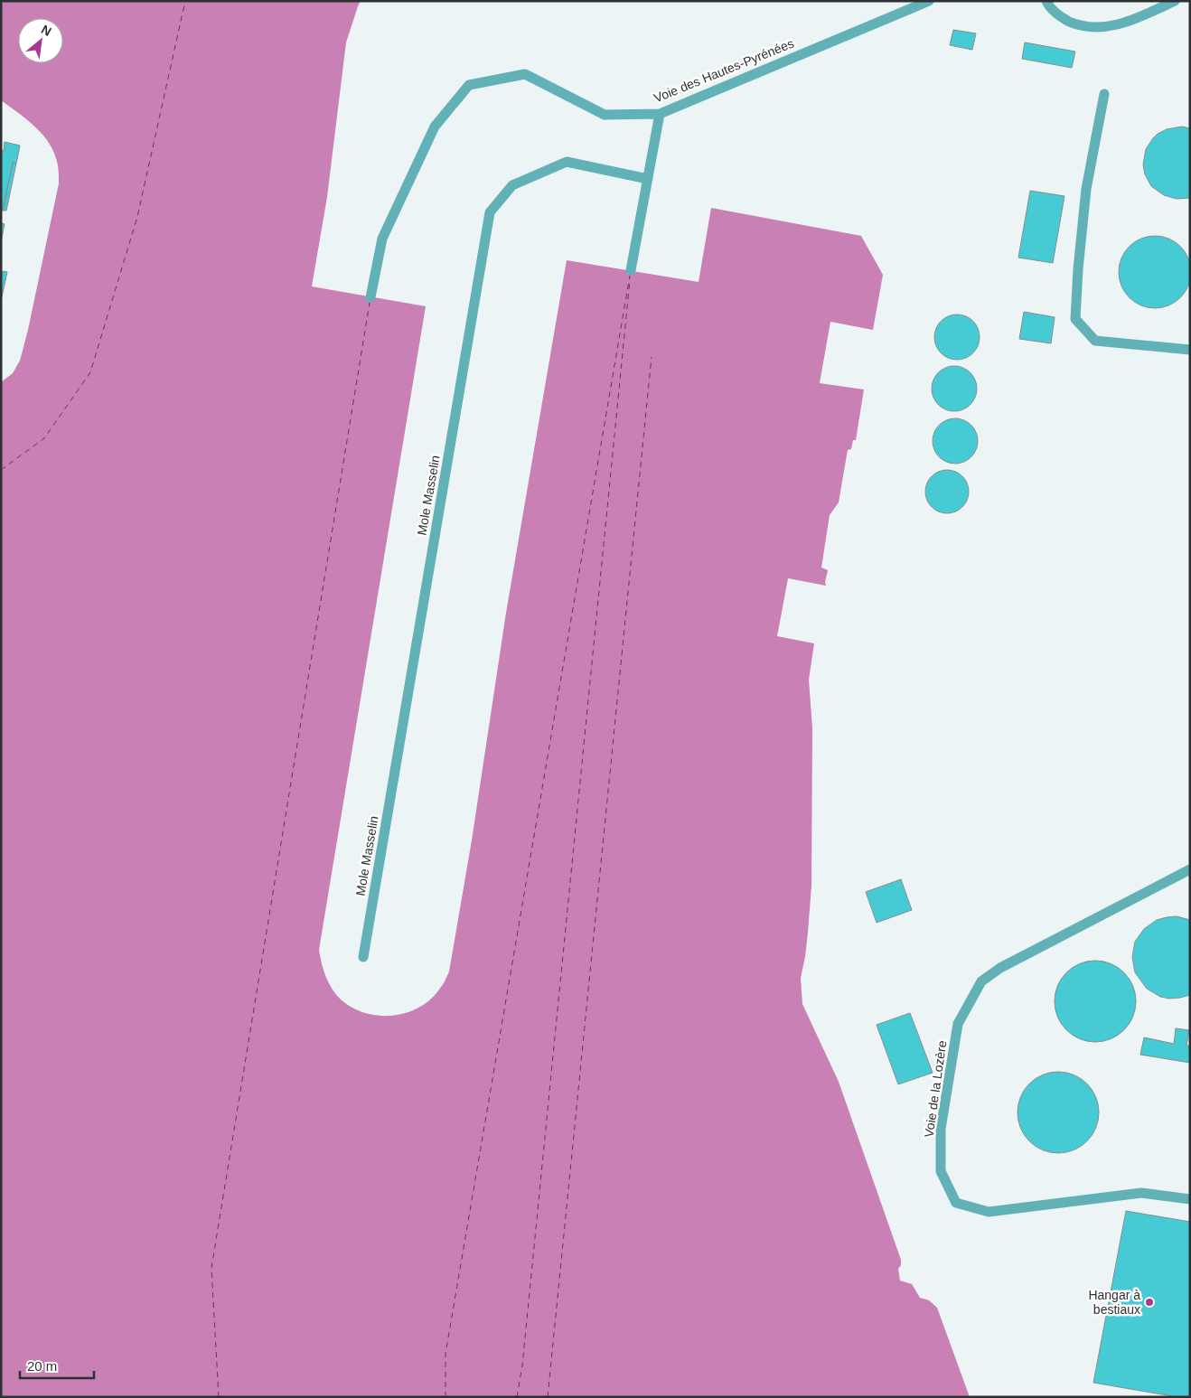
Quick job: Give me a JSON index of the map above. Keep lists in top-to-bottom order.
{
  "streets": {
    "lane": ["Voie des Hautes-Pyrénées", "Mole Masselin", "Voie de la Lozère"]
  },
  "places": ["Hangar à bestiaux"],
  "scale_bar": "20 m",
  "north": "top right"
}
